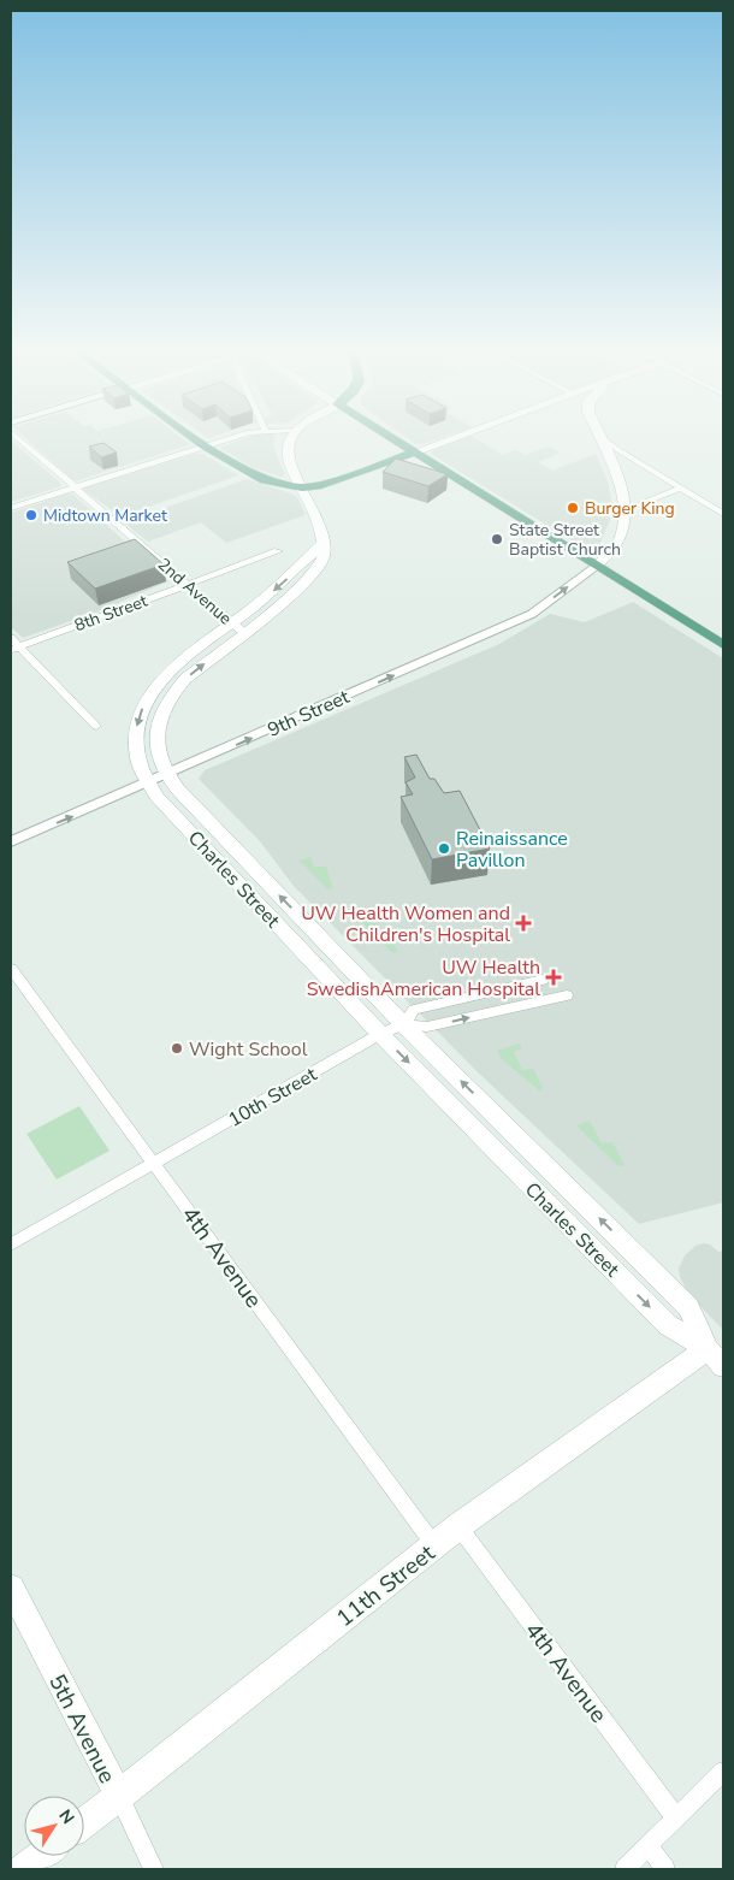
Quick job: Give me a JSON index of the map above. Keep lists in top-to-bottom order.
{
  "streets": {
    "main road": ["Charles Street", "11th Street", "5th Avenue"],
    "street": [
      "2nd Avenue",
      "8th Street",
      "9th Street",
      "10th Street",
      "4th Avenue"
    ]
  },
  "crossings": [
    ["2nd Avenue", "8th Street"],
    ["2nd Avenue", "Charles Street"],
    ["9th Street", "Charles Street"],
    ["Charles Street", "10th Street"],
    ["Charles Street", "11th Street"],
    ["10th Street", "4th Avenue"],
    ["4th Avenue", "11th Street"],
    ["11th Street", "5th Avenue"]
  ],
  "one_way": ["9th Street"],
  "places": {
    "other": [
      "Burger King",
      "Midtown Market",
      "State Street Baptist Church",
      "Reinaissance Pavillon",
      "Wight School"
    ],
    "health": ["UW Health Women and Children's Hospital", "UW Health SwedishAmerican Hospital"]
  },
  "north": "top right"
}
